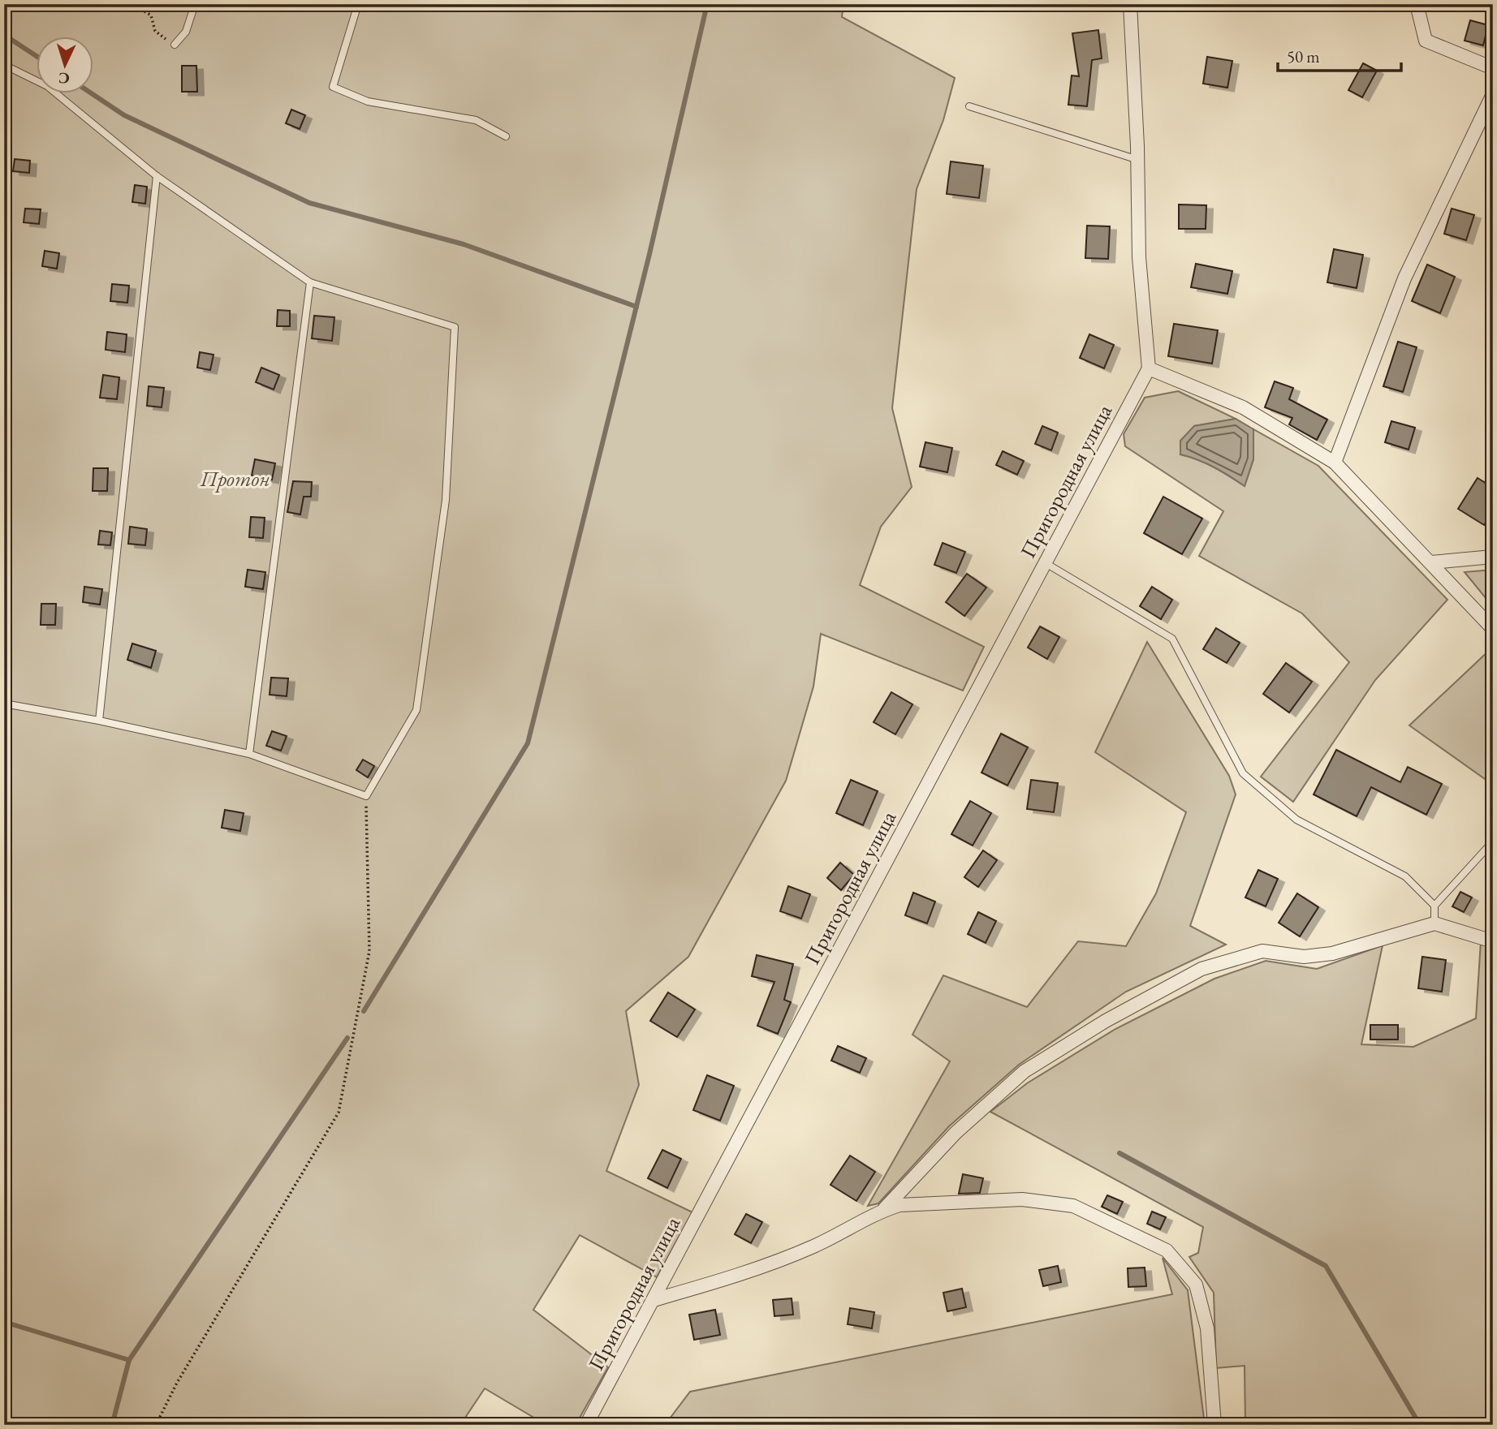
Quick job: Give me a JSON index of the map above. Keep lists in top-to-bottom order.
{
  "streets": {
    "street": ["Пригородная улица"]
  },
  "parks": ["Протон"],
  "scale_bar": "50 m",
  "north": "bottom"
}
